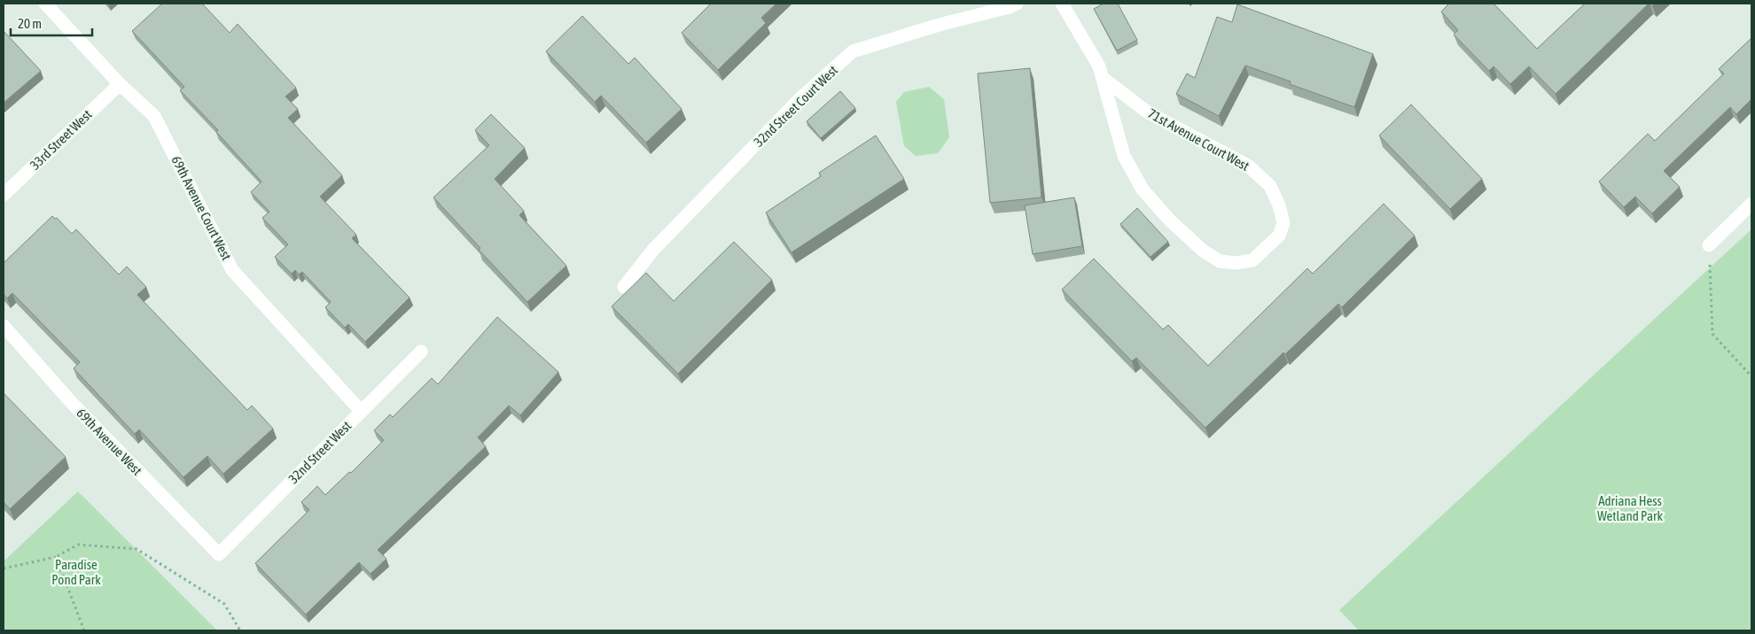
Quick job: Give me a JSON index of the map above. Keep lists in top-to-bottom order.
{
  "streets": {
    "street": [
      "32nd Street Court West",
      "33rd Street West",
      "71st Avenue Court West",
      "69th Avenue Court West",
      "69th Avenue West",
      "32nd Street West"
    ]
  },
  "crossings": [
    ["33rd Street West", "69th Avenue Court West"],
    ["69th Avenue Court West", "32nd Street West"],
    ["69th Avenue West", "32nd Street West"]
  ],
  "parks": ["Adriana Hess Wetland Park", "Paradise Pond Park"],
  "scale_bar": "20 m"
}
